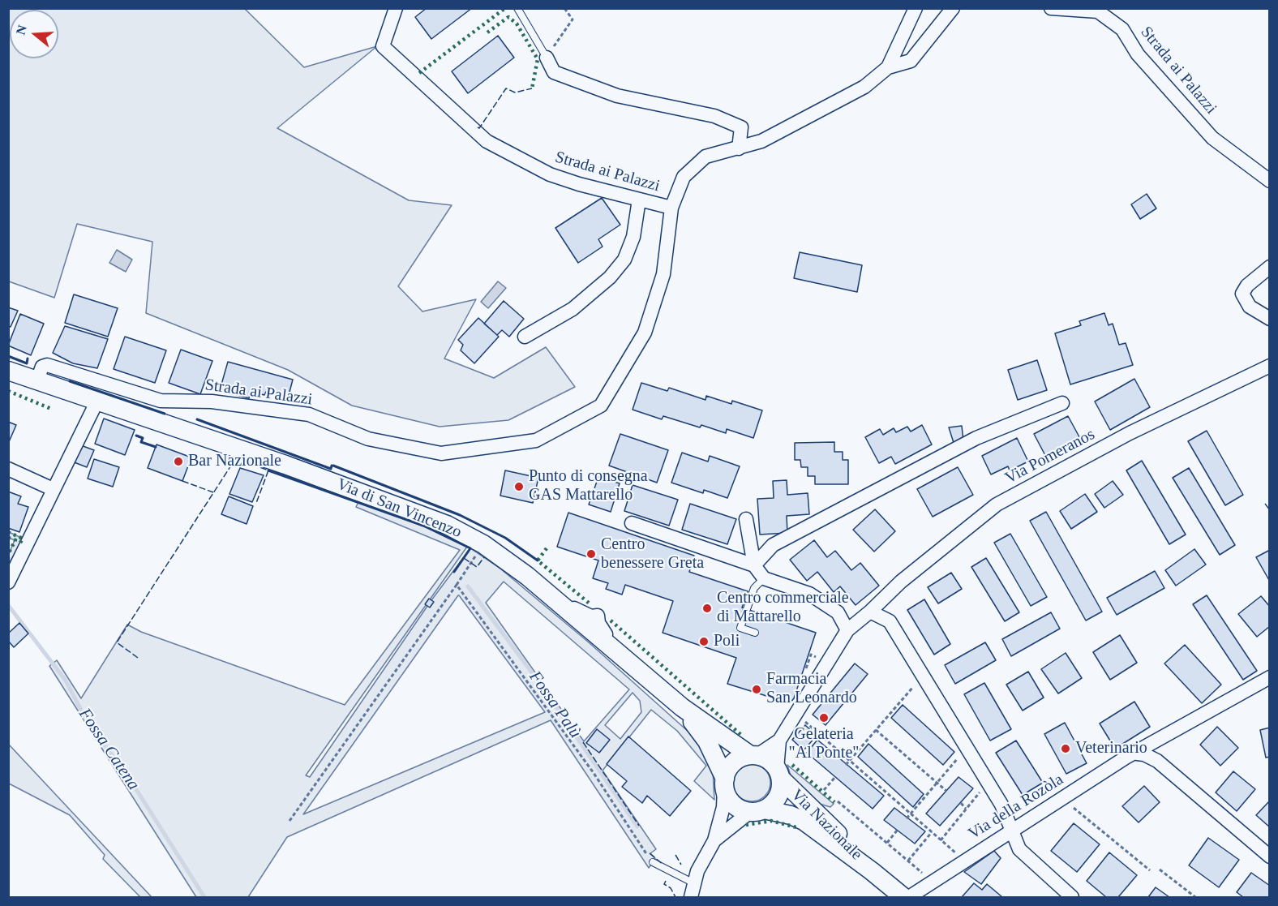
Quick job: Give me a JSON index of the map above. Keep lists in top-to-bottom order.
{
  "streets": {
    "main road": ["Via di San Vincenzo", "Via Nazionale"],
    "street": ["Strada ai Palazzi", "Via Pomeranos", "Via della Rozòla"]
  },
  "crossings": [
    ["Strada ai Palazzi", "Via di San Vincenzo"],
    ["Via Pomeranos", "Via di San Vincenzo"],
    ["Via Pomeranos", "Via Nazionale"],
    ["Via di San Vincenzo", "Via Nazionale"]
  ],
  "water": ["Fossa Palù", "Fossa Catena"],
  "places": [
    "Bar Nazionale",
    "Punto di consegna GAS Mattarello",
    "Centro benessere Greta",
    "Centro commerciale di Mattarello",
    "Poli",
    "Farmacia San Leonardo",
    "Gelateria \"Al Ponte\"",
    "Veterinario"
  ],
  "north": "left"
}
